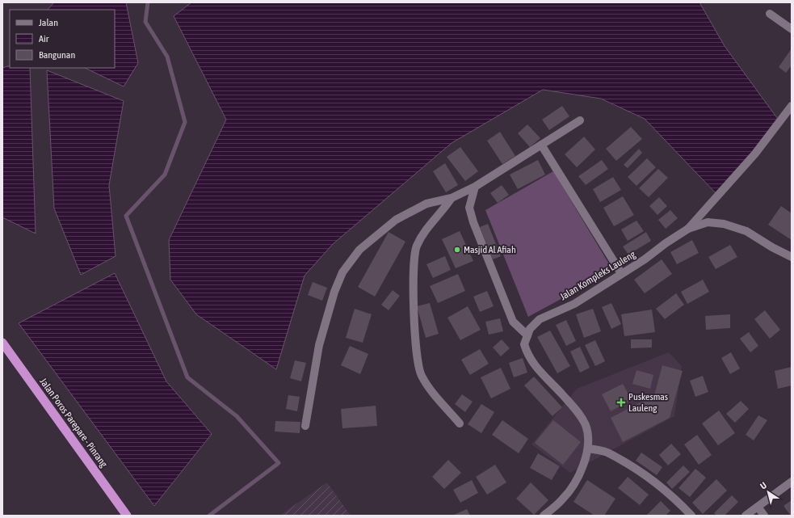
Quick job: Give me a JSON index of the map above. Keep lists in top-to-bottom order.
{
  "streets": {
    "highway": ["Jalan Poros Parepare - Pinrang"],
    "street": ["Jalan Kompleks Lauleng"]
  },
  "places": {
    "other": ["Masjid Al Afiah"],
    "health": ["Puskesmas Lauleng"]
  },
  "legend": ["Jalan", "Air", "Bangunan"],
  "north": "top left"
}
